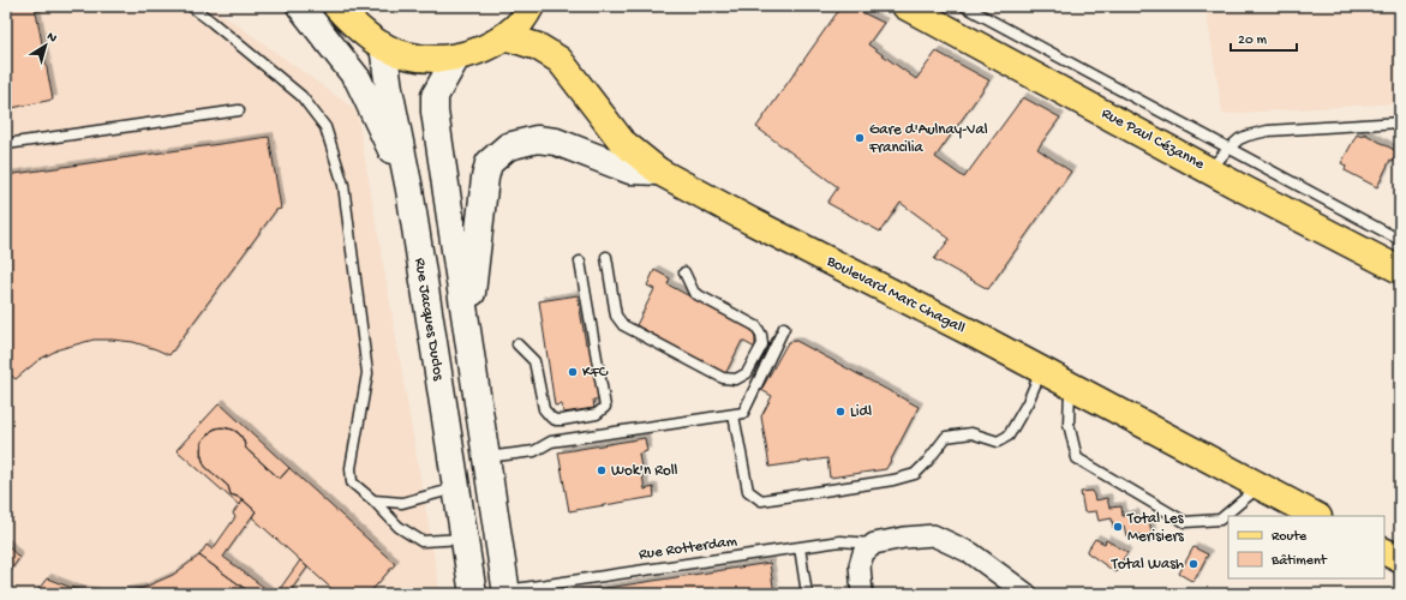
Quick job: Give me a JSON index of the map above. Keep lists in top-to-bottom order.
{
  "streets": {
    "main road": ["Rue Paul Cézanne", "Boulevard Marc Chagall", "Rue Jacques Duclos"],
    "lane": ["Rue Rotterdam"]
  },
  "places": [
    "Gare d'Aulnay-Val Francilia",
    "KFC",
    "Lidl",
    "Wok'n Roll",
    "Total Les Merisiers",
    "Total Wash"
  ],
  "legend": ["Route", "Bâtiment"],
  "scale_bar": "20 m",
  "north": "top right"
}
